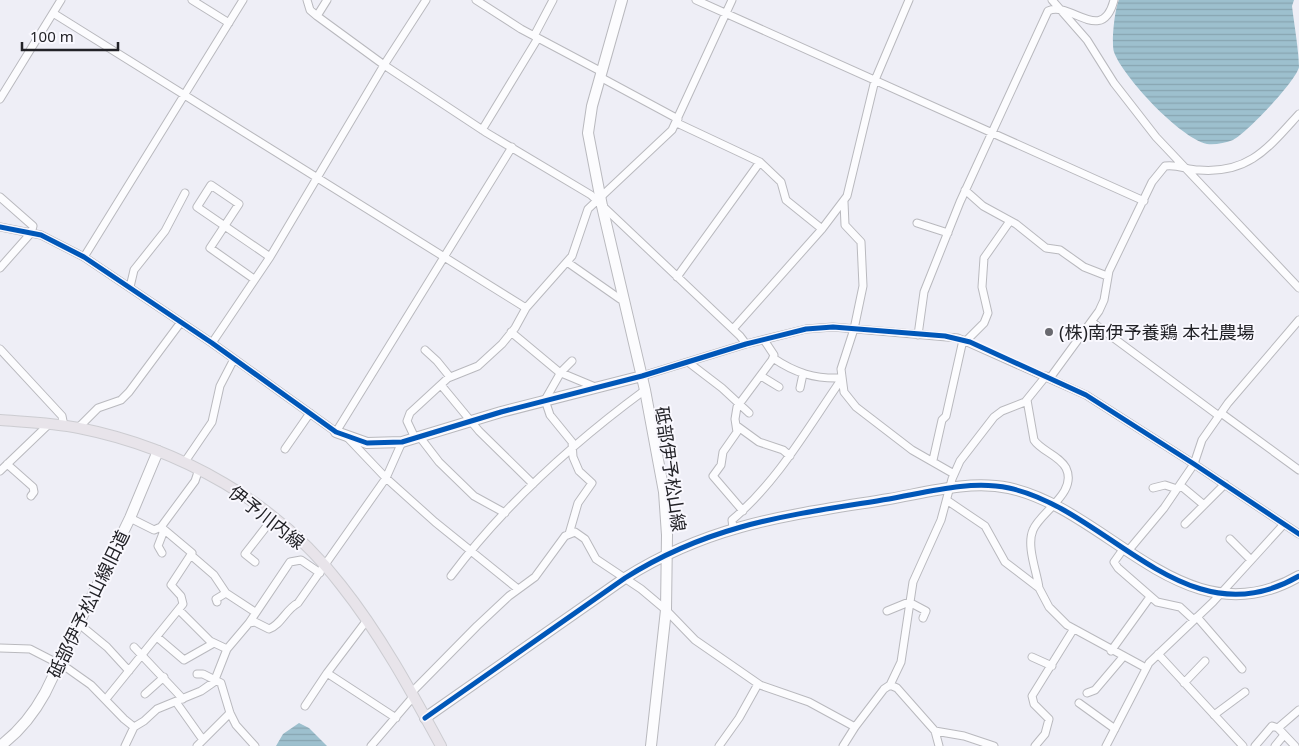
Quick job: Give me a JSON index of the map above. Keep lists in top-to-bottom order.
{
  "streets": {
    "main road": ["伊予川内線"],
    "street": ["砥部伊予松山線", "砥部伊予松山線旧道"]
  },
  "crossings": [
    ["伊予川内線", "砥部伊予松山線旧道"]
  ],
  "places": ["(株)南伊予養鶏 本社農場"],
  "scale_bar": "100 m"
}
